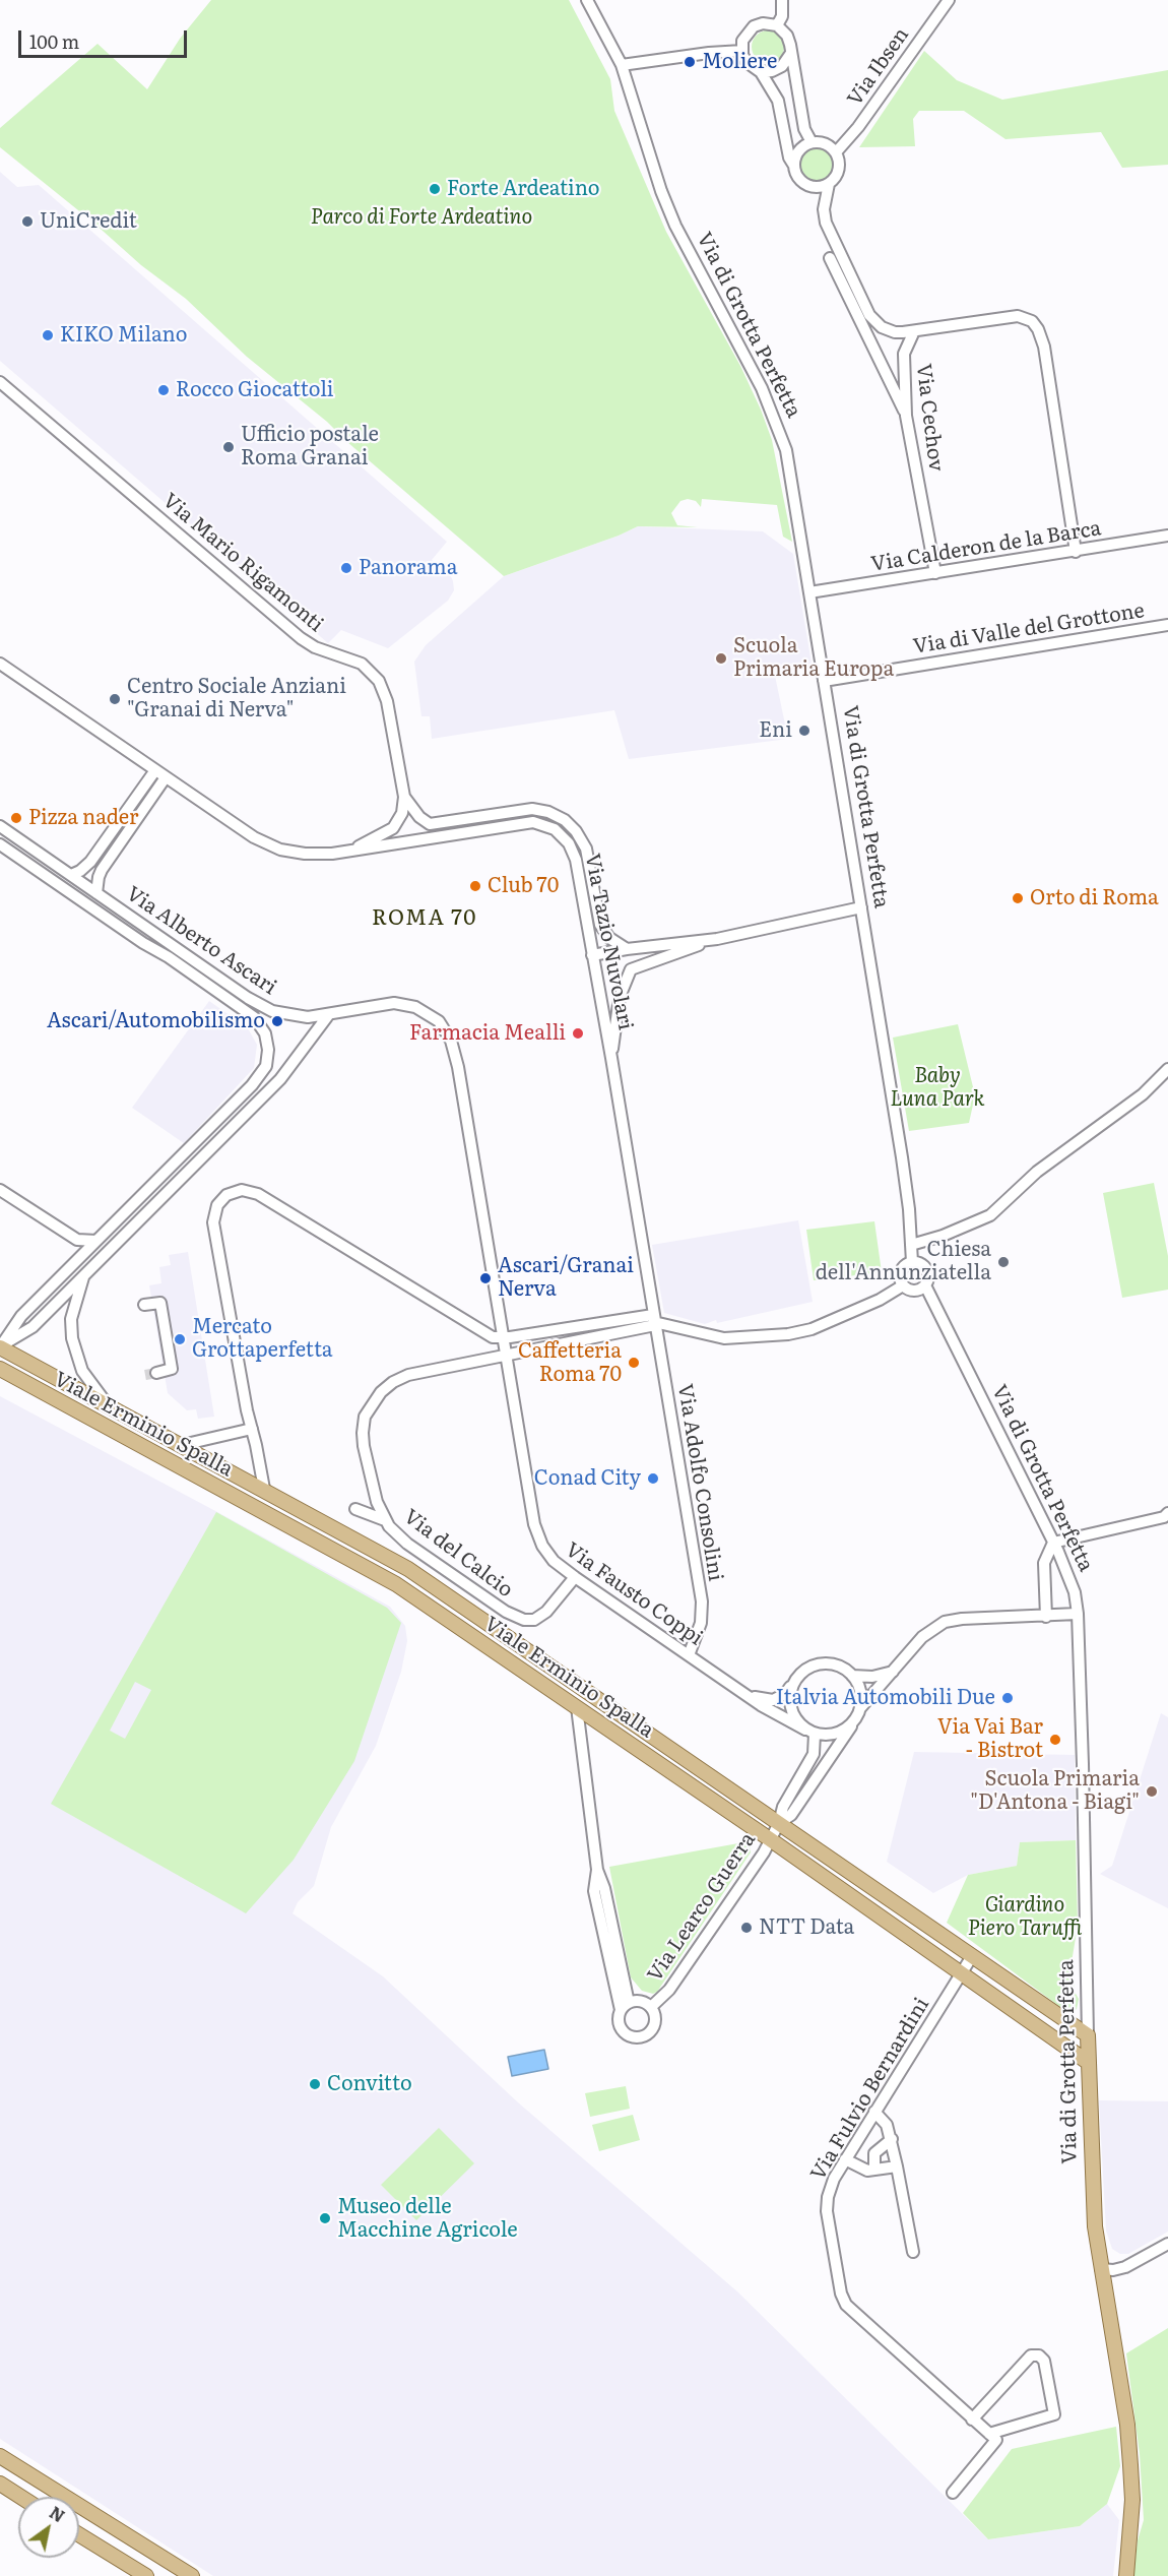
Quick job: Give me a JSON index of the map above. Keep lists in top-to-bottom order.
{
  "streets": {
    "main road": ["Via di Grotta Perfetta", "Viale Erminio Spalla"],
    "street": [
      "Via Ibsen",
      "Via Cechov",
      "Via Calderon de la Barca",
      "Via Mario Rigamonti",
      "Via di Valle del Grottone",
      "Via Alberto Ascari",
      "Via Tazio Nuvolari",
      "Via Adolfo Consolini",
      "Via del Calcio",
      "Via Fausto Coppi",
      "Via Learco Guerra",
      "Via Fulvio Bernardini"
    ]
  },
  "crossings": [
    ["Via di Grotta Perfetta", "Via Calderon de la Barca"],
    ["Via di Grotta Perfetta", "Via di Valle del Grottone"],
    ["Via di Grotta Perfetta", "Viale Erminio Spalla"],
    ["Via Cechov", "Via Calderon de la Barca"],
    ["Via Mario Rigamonti", "Via Tazio Nuvolari"],
    ["Via Alberto Ascari", "Via Fausto Coppi"],
    ["Via Tazio Nuvolari", "Via Adolfo Consolini"],
    ["Viale Erminio Spalla", "Via Learco Guerra"],
    ["Viale Erminio Spalla", "Via Fulvio Bernardini"],
    ["Via Adolfo Consolini", "Via Fausto Coppi"],
    ["Via del Calcio", "Via Fausto Coppi"],
    ["Via Fausto Coppi", "Via Learco Guerra"]
  ],
  "districts": ["ROMA 70"],
  "parks": ["Parco di Forte Ardeatino", "Baby Luna Park", "Giardino Piero Taruffi"],
  "places": [
    "Moliere",
    "Forte Ardeatino",
    "UniCredit",
    "KIKO Milano",
    "Rocco Giocattoli",
    "Ufficio postale Roma Granai",
    "Panorama",
    "Scuola Primaria Europa",
    "Centro Sociale Anziani \"Granai di Nerva\"",
    "Eni",
    "Pizza nader",
    "Club 70",
    "Orto di Roma",
    "Ascari/Automobilismo",
    "Farmacia Mealli",
    "Chiesa dell'Annunziatella",
    "Ascari/Granai Nerva",
    "Mercato Grottaperfetta",
    "Caffetteria Roma 70",
    "Conad City",
    "Italvia Automobili Due",
    "Via Vai Bar - Bistrot",
    "Scuola Primaria \"D'Antona - Biagi\"",
    "NTT Data",
    "Convitto",
    "Museo delle Macchine Agricole"
  ],
  "scale_bar": "100 m",
  "north": "top right"
}
